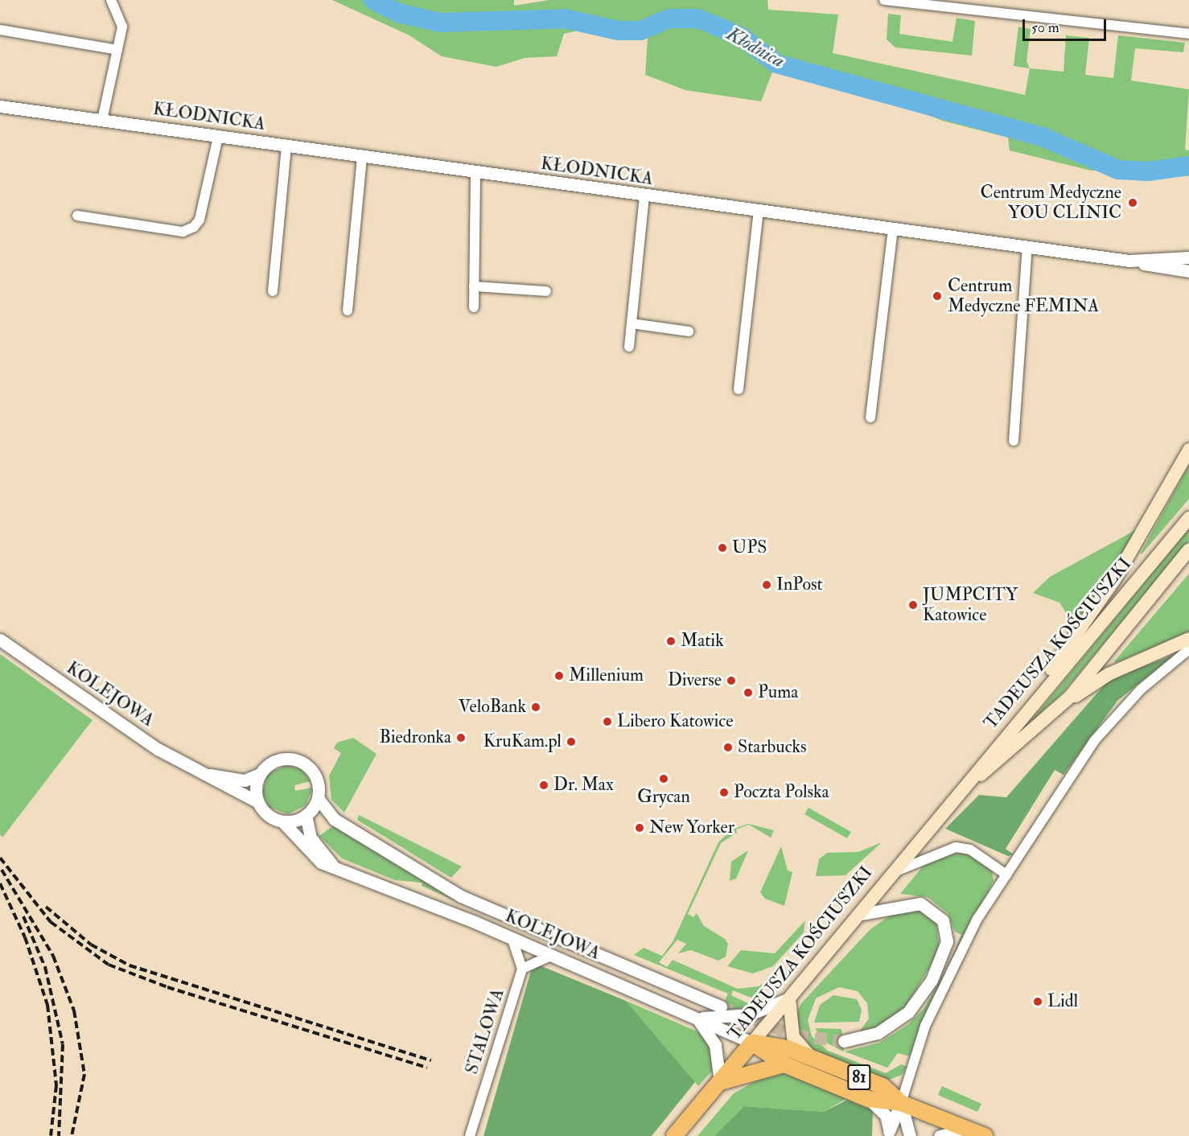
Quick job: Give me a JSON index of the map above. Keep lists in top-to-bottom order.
{
  "streets": {
    "main road": ["TADEUSZA KOŚCIUSZKI", "KOLEJOWA", "81"],
    "street": ["KŁODNICKA", "STALOWA"]
  },
  "crossings": [
    ["TADEUSZA KOŚCIUSZKI", "KOLEJOWA"]
  ],
  "water": ["Kłodnica"],
  "places": [
    "Centrum Medyczne YOU CLINIC",
    "Centrum Medyczne FEMINA",
    "UPS",
    "InPost",
    "JUMPCITY Katowice",
    "Matik",
    "Millenium",
    "Diverse",
    "Puma",
    "VeloBank",
    "Libero Katowice",
    "Biedronka",
    "KruKam.pl",
    "Starbucks",
    "Grycan",
    "Dr. Max",
    "Poczta Polska",
    "New Yorker",
    "Lidl"
  ],
  "scale_bar": "50 m"
}
